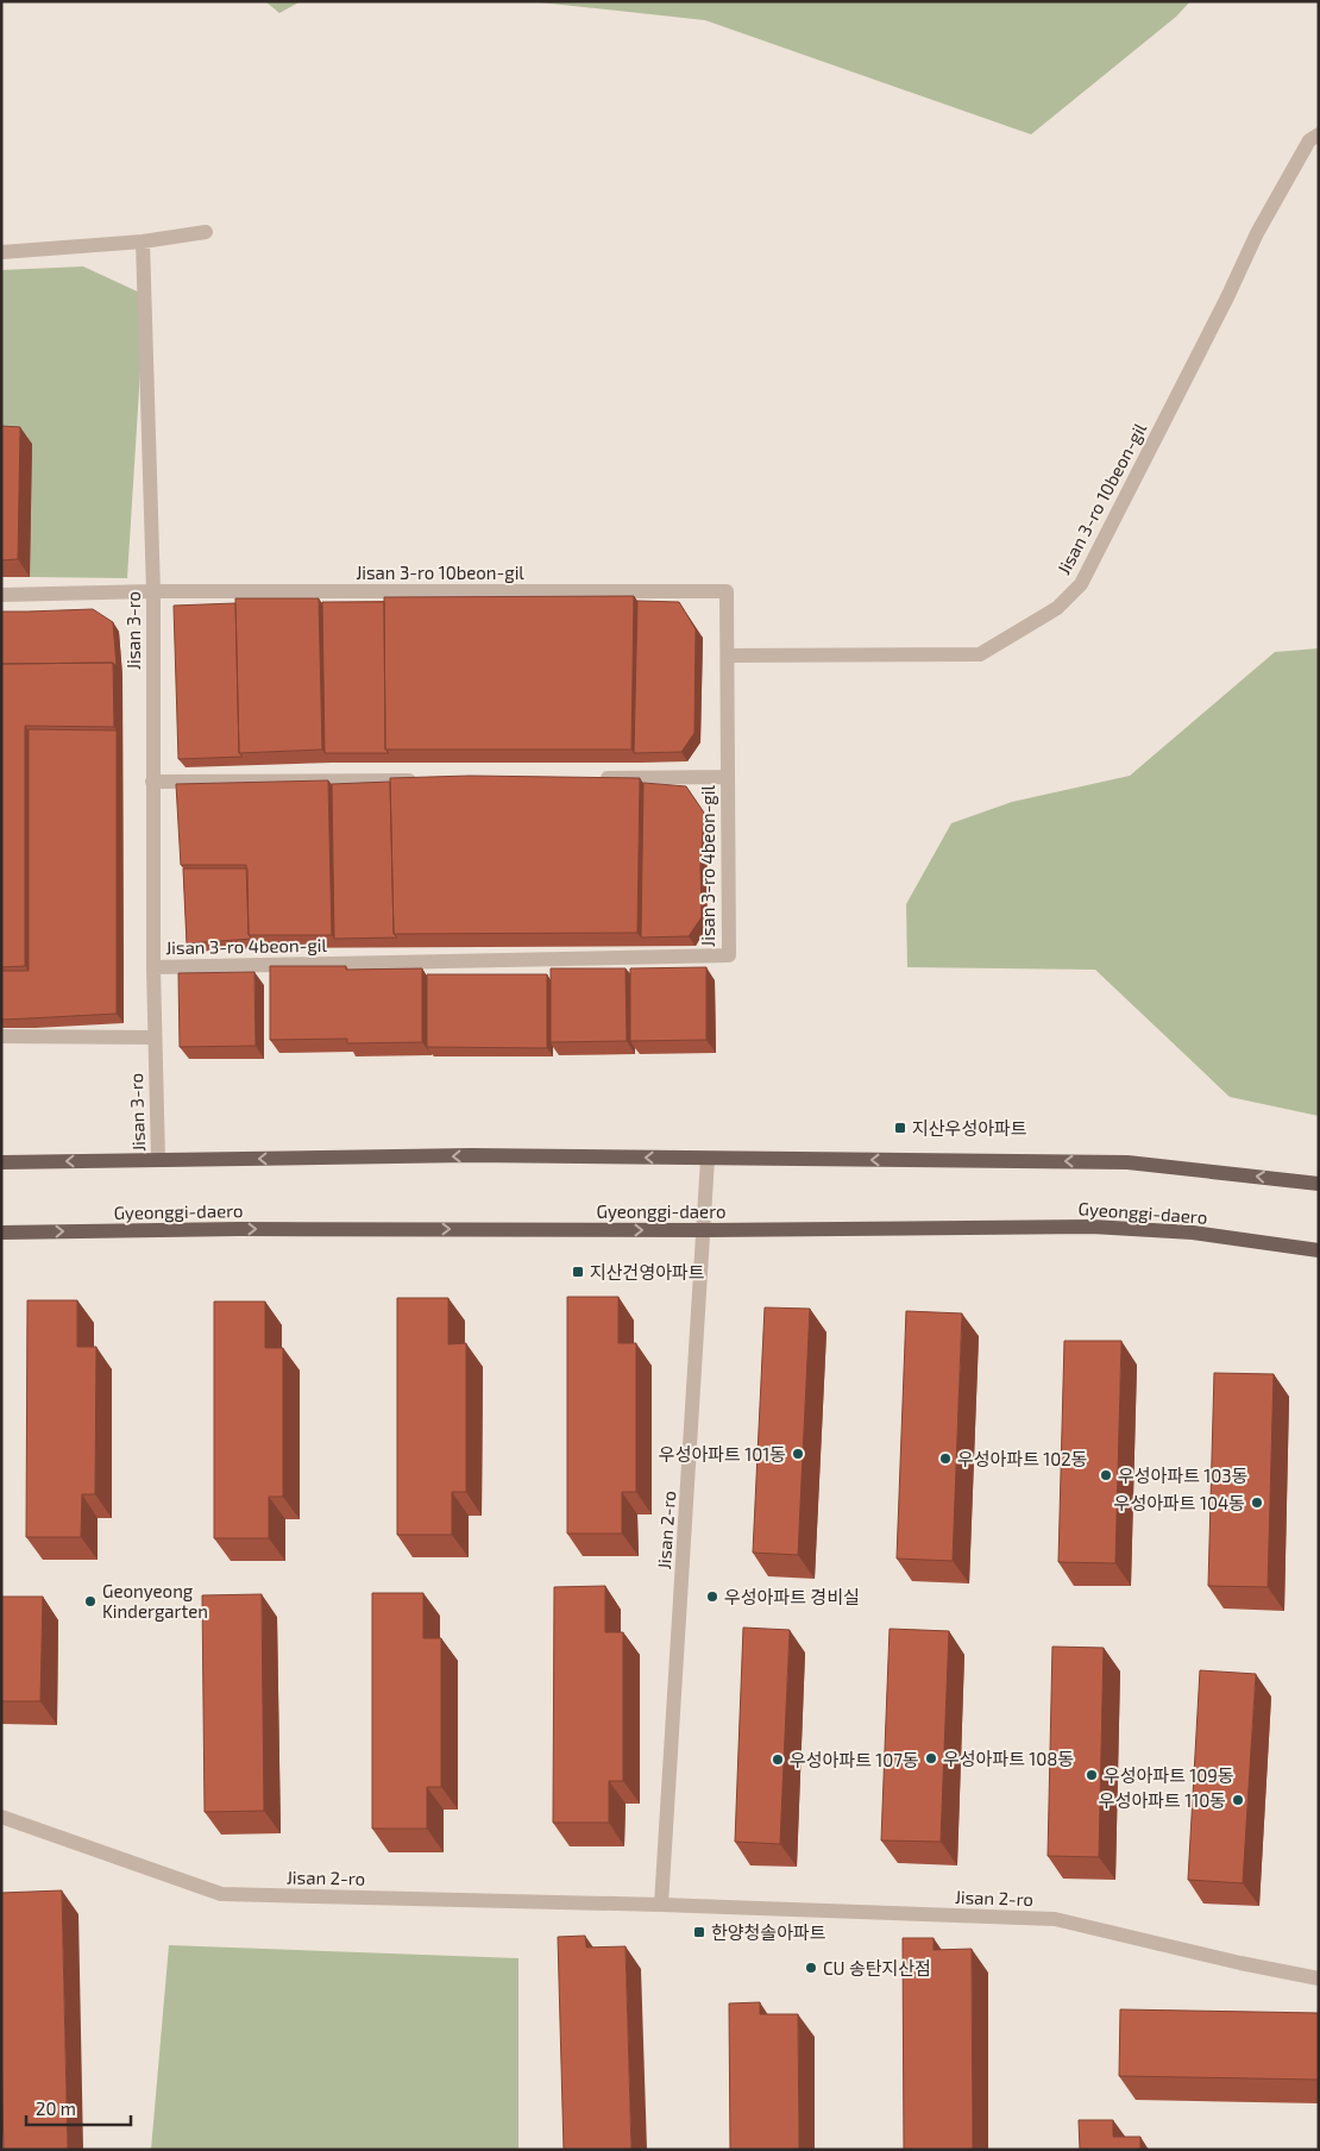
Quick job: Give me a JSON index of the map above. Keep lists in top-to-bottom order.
{
  "streets": {
    "main road": ["Gyeonggi-daero"],
    "street": [
      "Jisan 3-ro 10beon-gil",
      "Jisan 3-ro",
      "Jisan 3-ro 4beon-gil",
      "Jisan 2-ro"
    ]
  },
  "crossings": [
    ["Jisan 3-ro 10beon-gil", "Jisan 3-ro"],
    ["Jisan 3-ro", "Jisan 3-ro 4beon-gil"],
    ["Gyeonggi-daero", "Jisan 2-ro"]
  ],
  "places": {
    "transit": ["지산우성아파트", "지산건영아파트", "한양청솔아파트"],
    "other": [
      "우성아파트 101동",
      "우성아파트 102동",
      "우성아파트 103동",
      "우성아파트 104동",
      "우성아파트 경비실",
      "Geonyeong Kindergarten",
      "우성아파트 108동",
      "우성아파트 107동",
      "우성아파트 109동",
      "우성아파트 110동",
      "CU 송탄지산점"
    ]
  },
  "scale_bar": "20 m"
}
